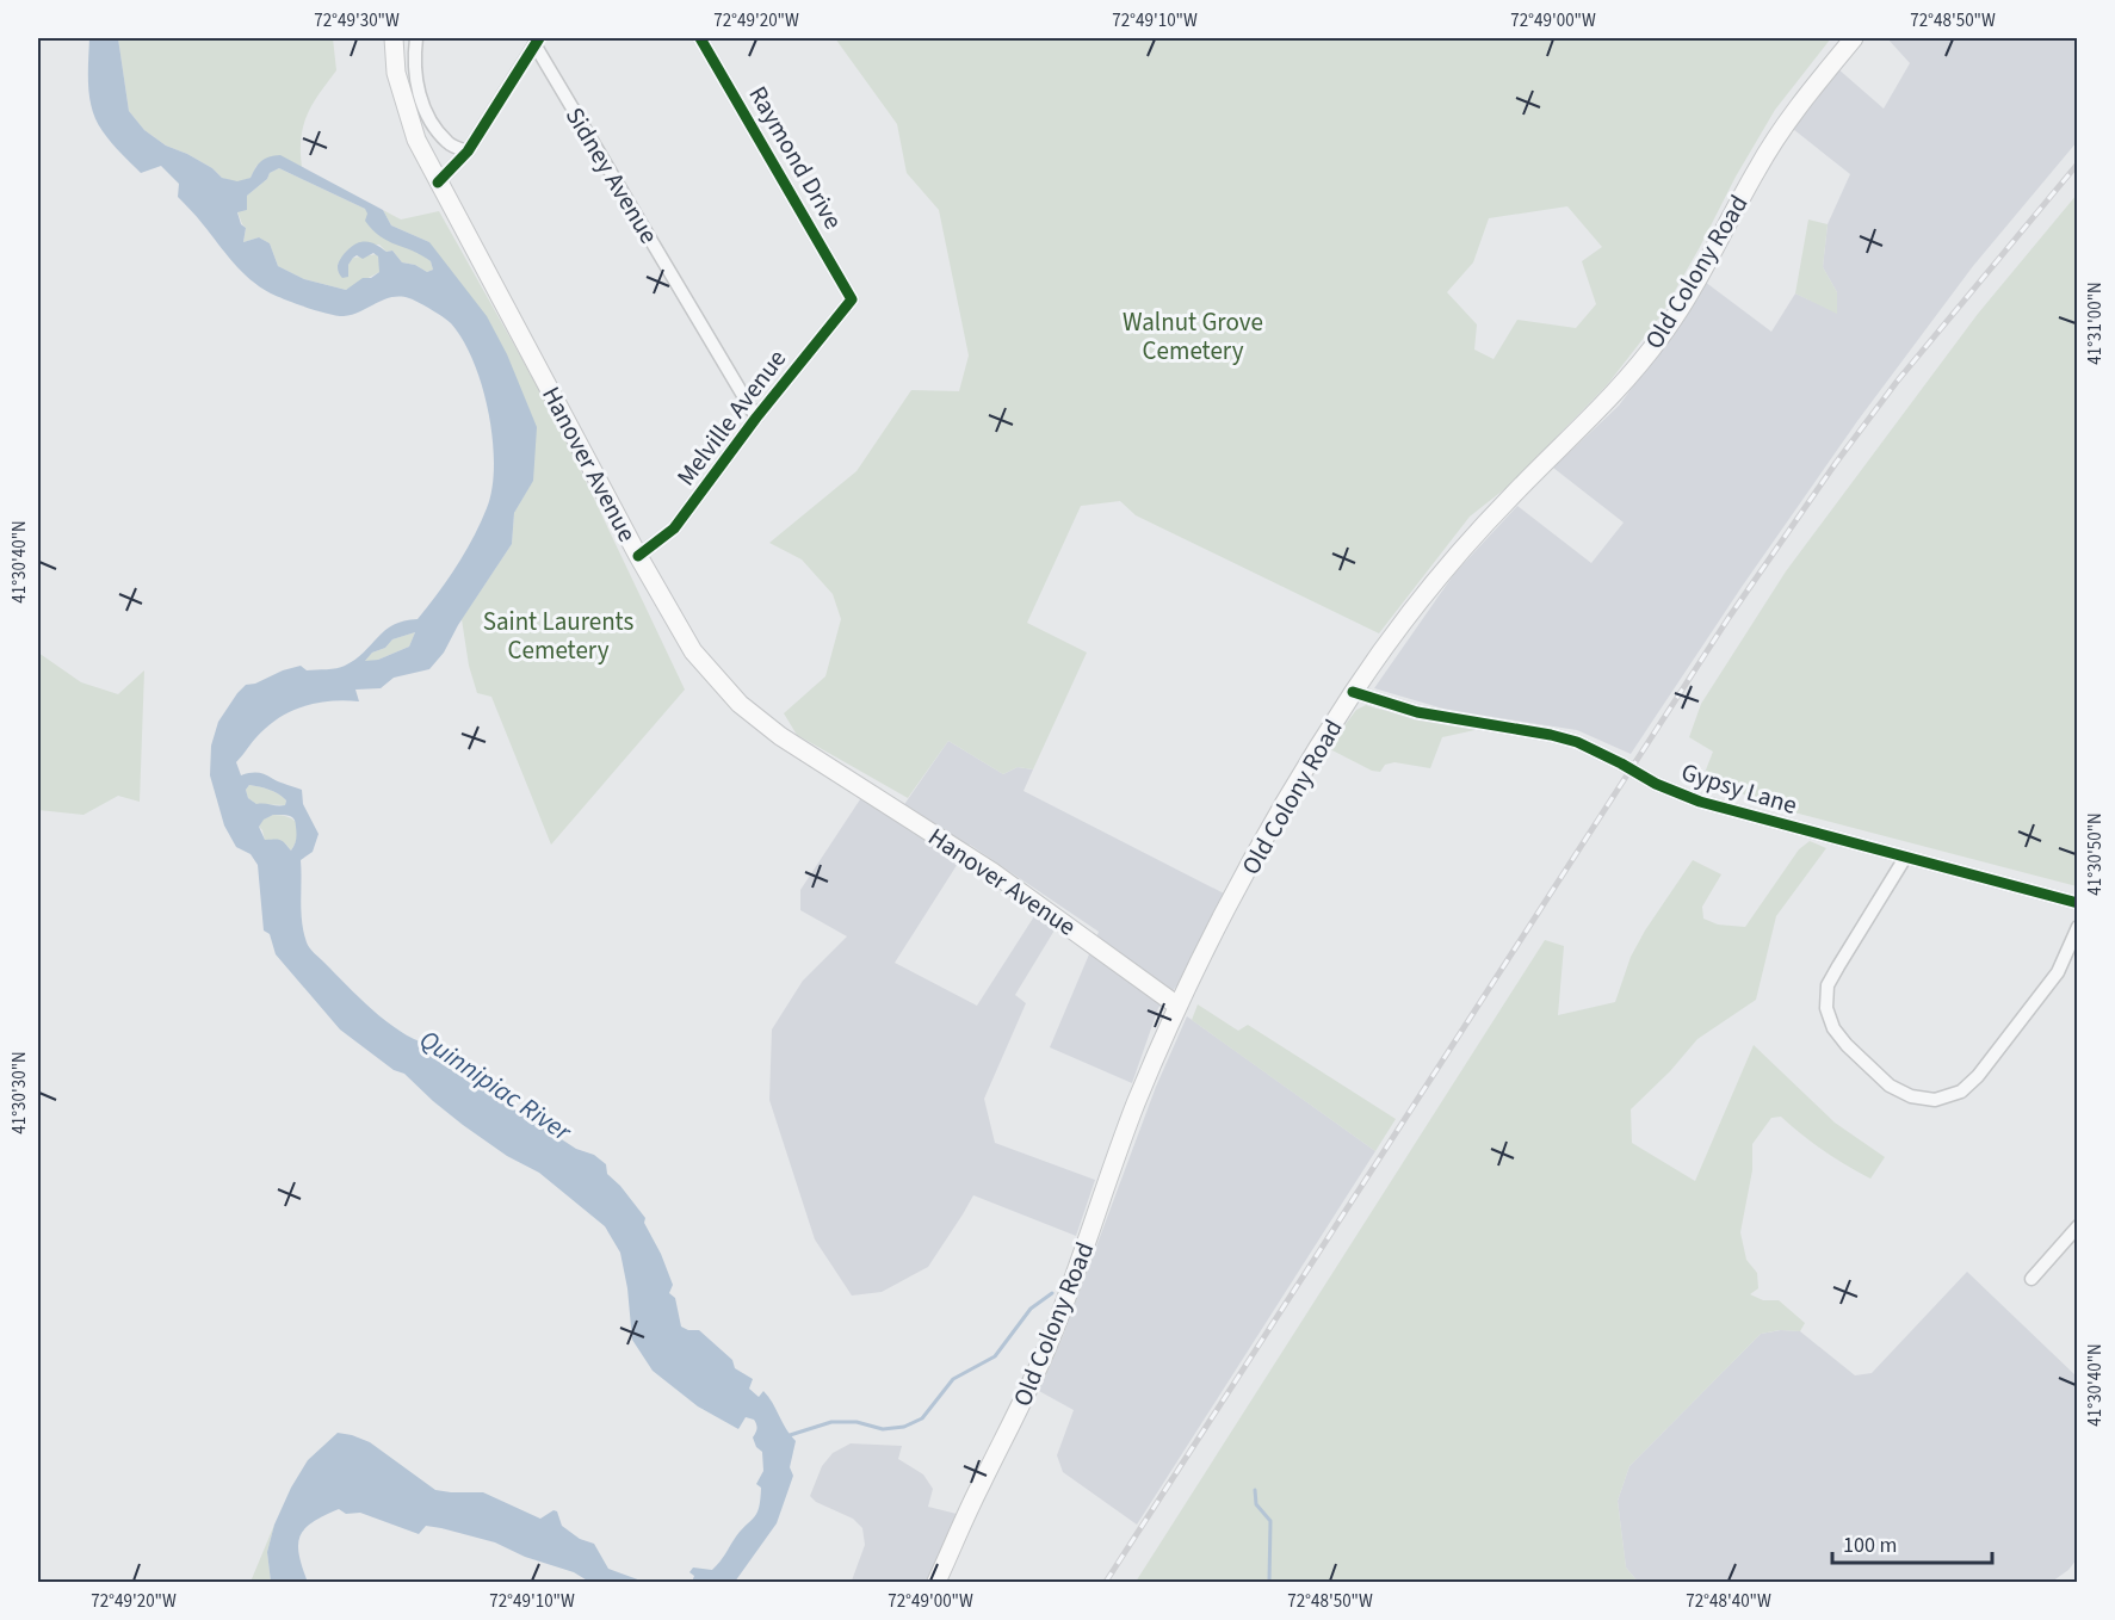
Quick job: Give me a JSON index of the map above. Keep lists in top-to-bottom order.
{
  "streets": {
    "main road": ["Old Colony Road", "Hanover Avenue"],
    "street": [
      "Raymond Drive",
      "Sidney Avenue",
      "Melville Avenue",
      "Gypsy Lane"
    ]
  },
  "crossings": [
    ["Raymond Drive", "Melville Avenue"],
    ["Sidney Avenue", "Melville Avenue"],
    ["Old Colony Road", "Hanover Avenue"],
    ["Old Colony Road", "Gypsy Lane"],
    ["Melville Avenue", "Hanover Avenue"]
  ],
  "water": ["Quinnipiac River"],
  "parks": ["Walnut Grove Cemetery", "Saint Laurents Cemetery"],
  "scale_bar": "100 m",
  "coordinates": [
    "72°49'30\"W",
    "72°49'20\"W",
    "72°49'10\"W",
    "72°49'00\"W",
    "72°48'50\"W",
    "41°31'00\"N",
    "41°30'40\"N",
    "41°30'50\"N",
    "41°30'30\"N",
    "72°48'40\"W"
  ]
}
